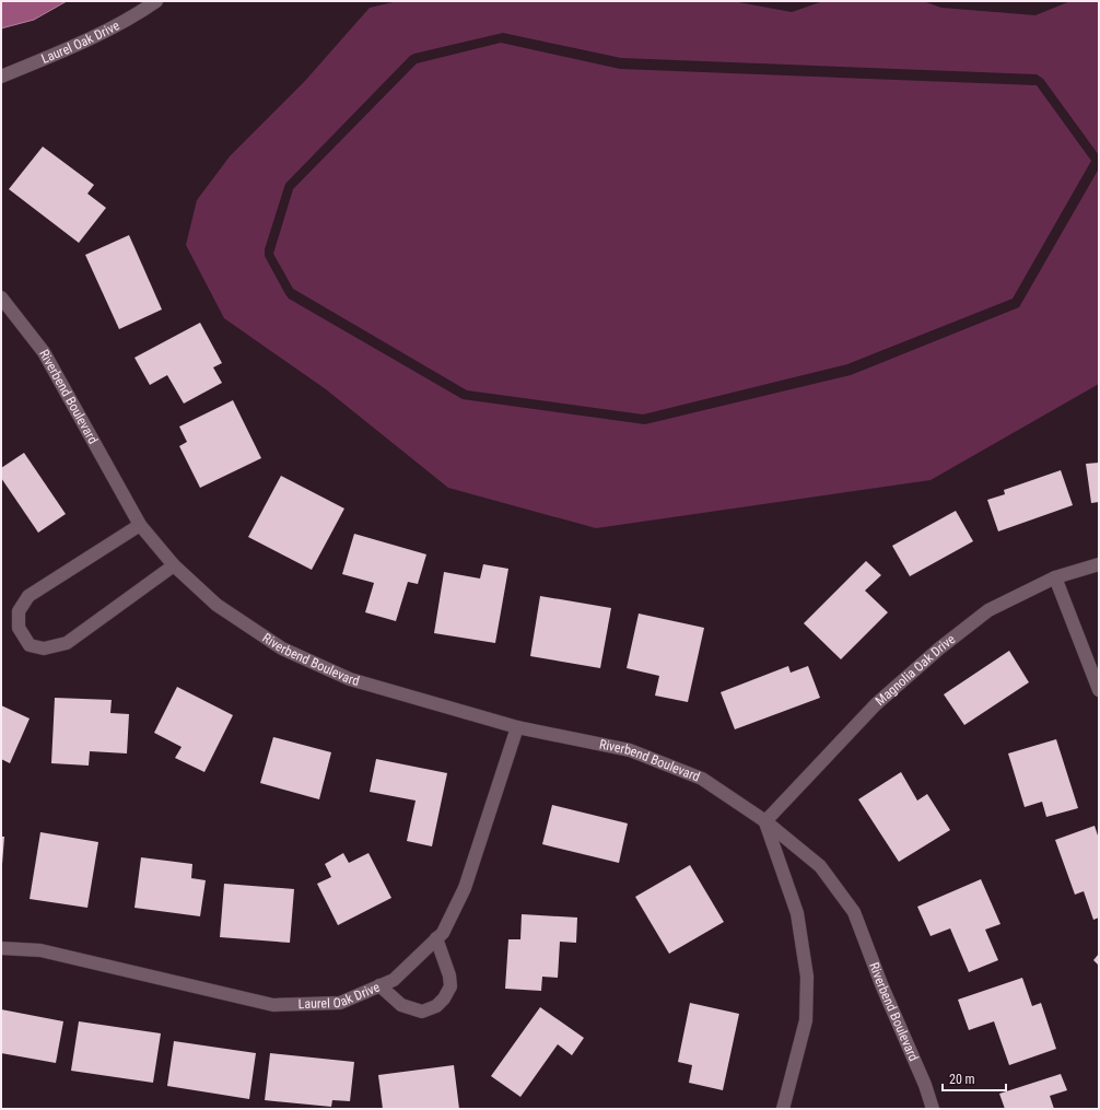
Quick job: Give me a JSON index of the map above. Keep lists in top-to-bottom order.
{
  "streets": {
    "street": ["Laurel Oak Drive", "Riverbend Boulevard", "Magnolia Oak Drive"]
  },
  "crossings": [
    ["Laurel Oak Drive", "Riverbend Boulevard"],
    ["Riverbend Boulevard", "Magnolia Oak Drive"]
  ],
  "scale_bar": "20 m"
}
